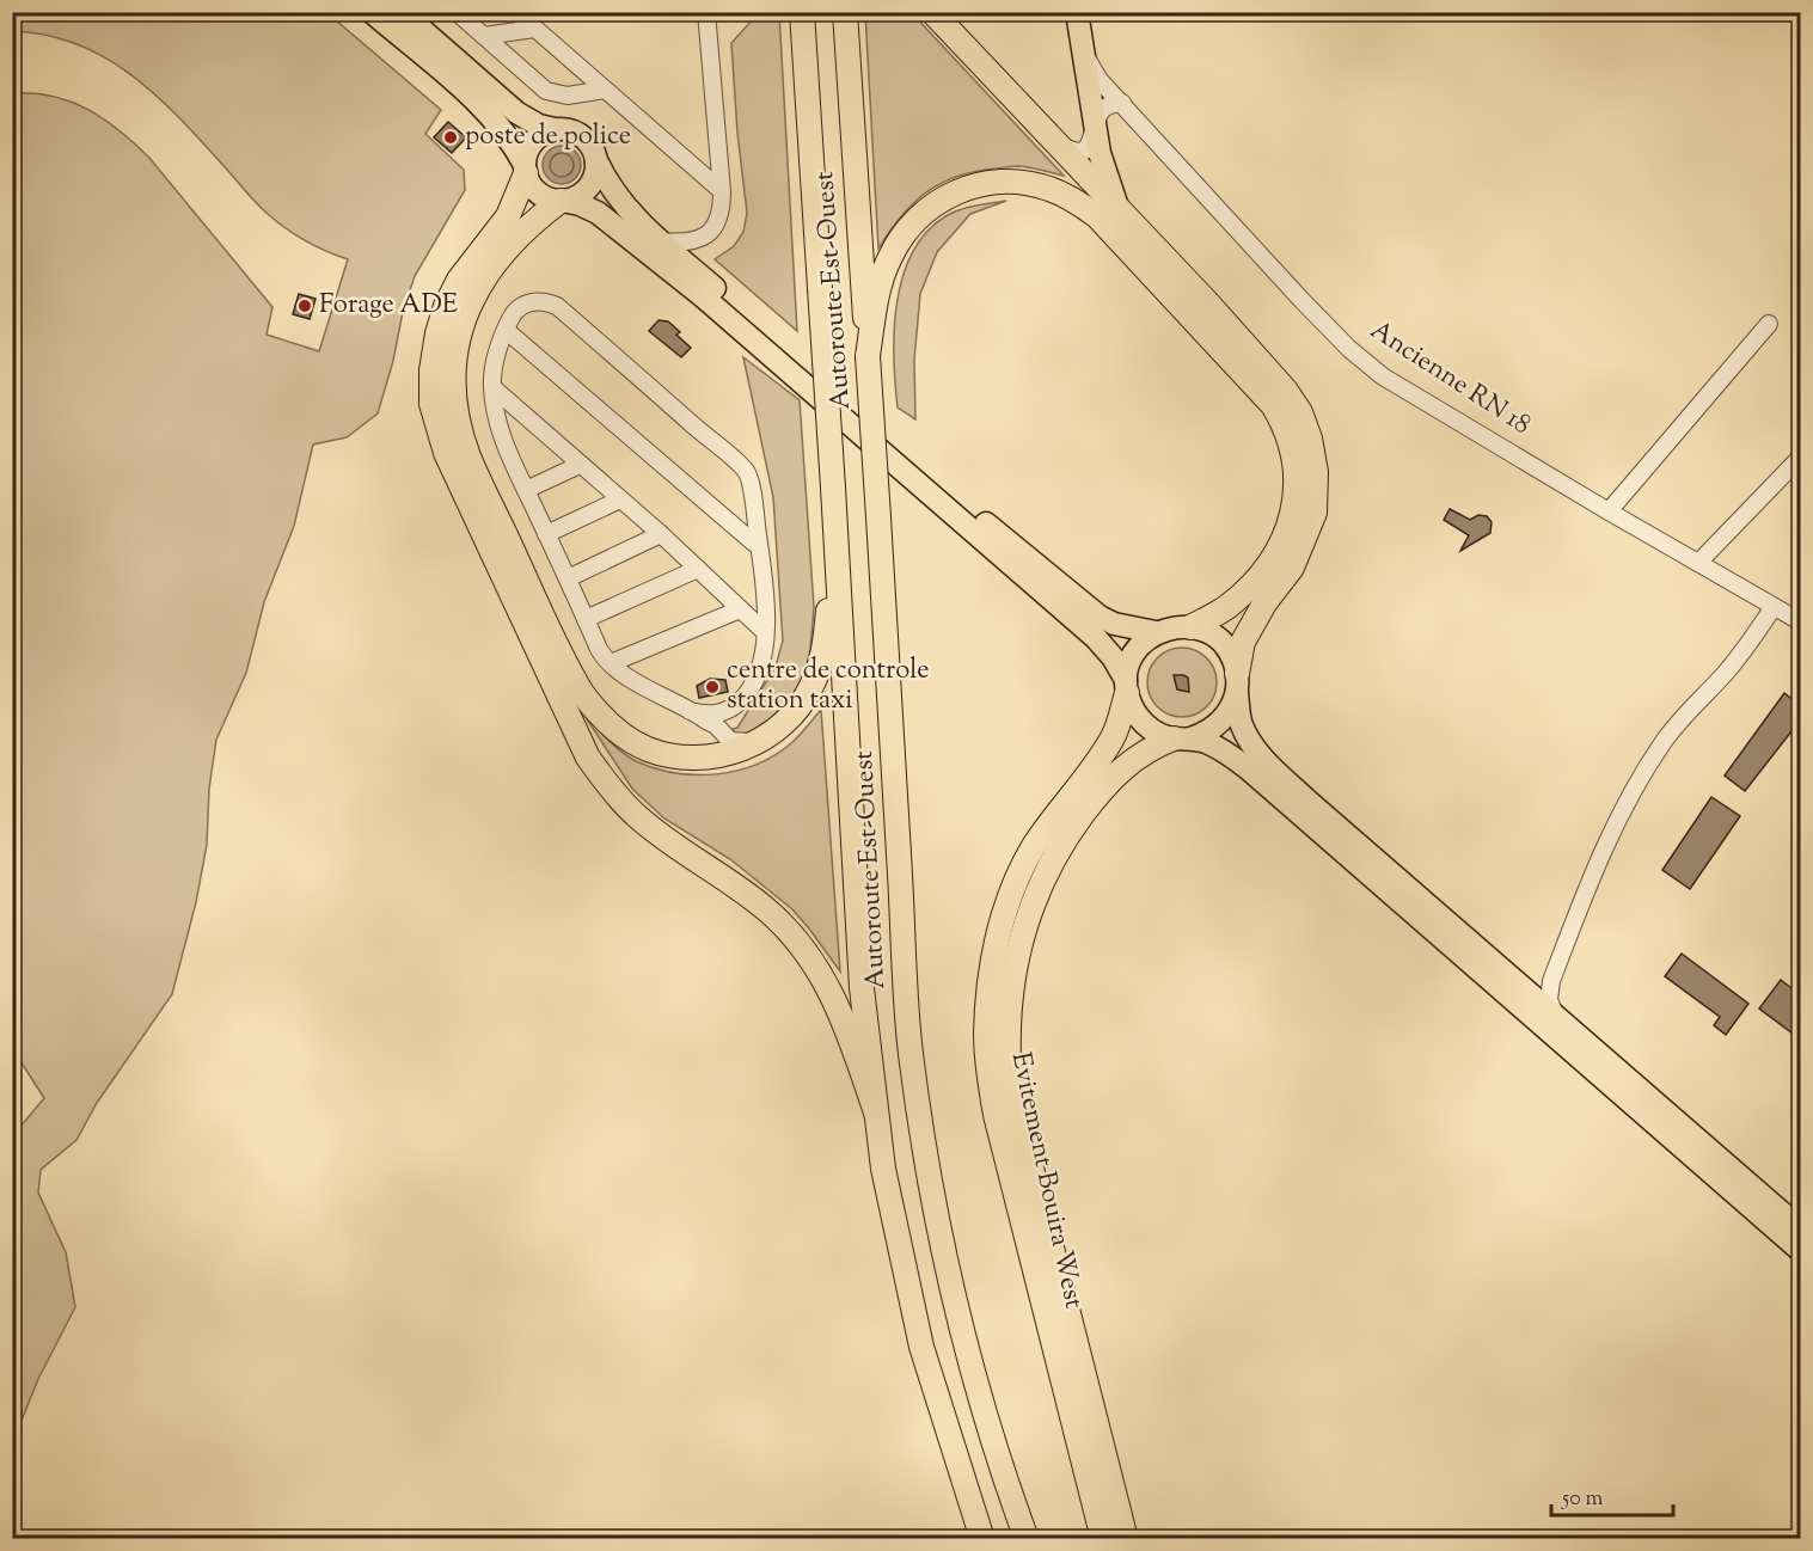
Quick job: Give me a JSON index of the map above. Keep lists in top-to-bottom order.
{
  "streets": {
    "highway": ["Autoroute Est-Ouest", "Evitement Bouira West"],
    "main road": ["Ancienne RN 18"]
  },
  "places": ["poste de police", "Forage ADE", "centre de controle station taxi"],
  "scale_bar": "50 m"
}
